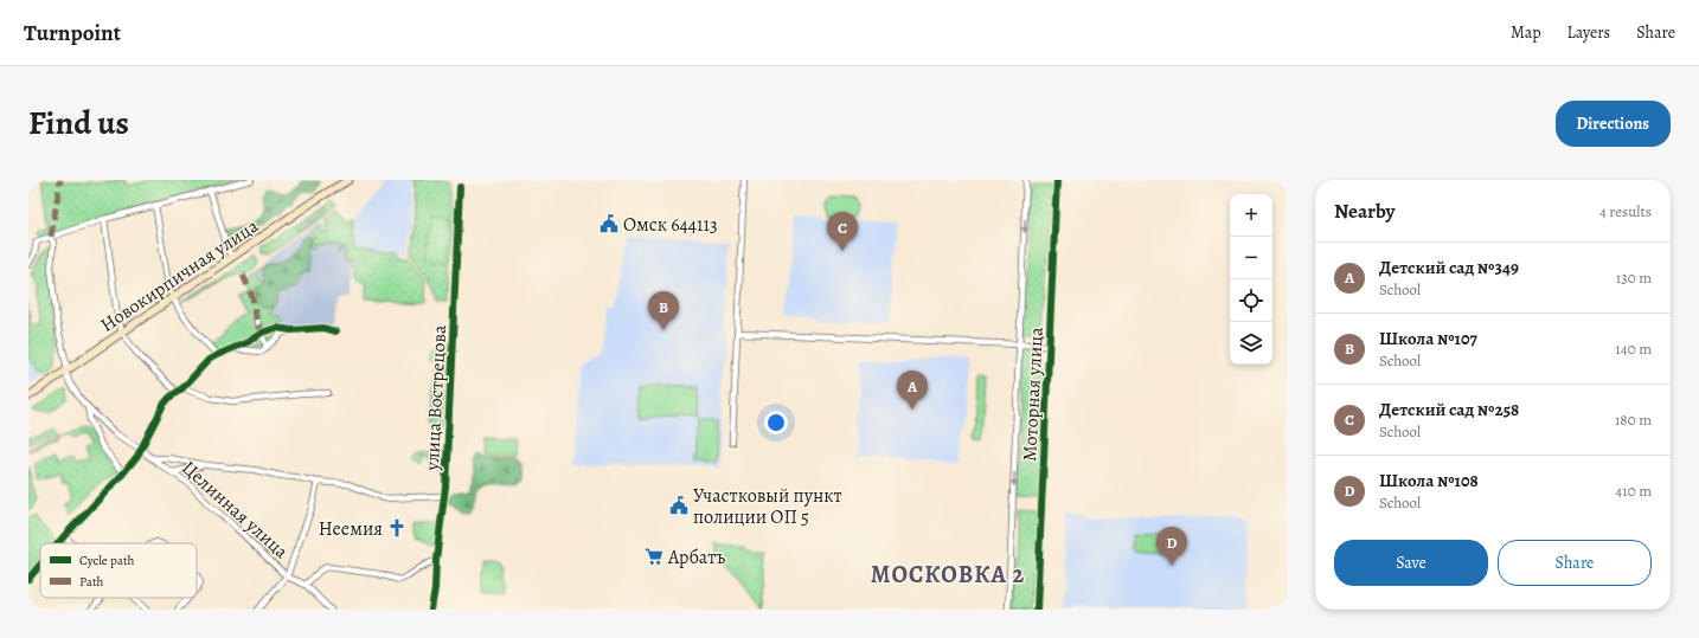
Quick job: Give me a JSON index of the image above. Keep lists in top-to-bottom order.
{
  "streets": {
    "main road": ["Новокирпичная улица"],
    "street": ["Моторная улица", "улица Вострецова", "Целинная улица"]
  },
  "crossings": [
    ["Новокирпичная улица", "Целинная улица"]
  ],
  "districts": ["МОСКОВКА 2"],
  "places": {
    "public building": ["Омск 644113", "Участковый пункт полиции ОП 5"],
    "church": ["Неемия"],
    "supermarket": ["Арбатъ"]
  },
  "legend": ["Cycle path", "Path"],
  "page": {
    "header": "Turnpoint",
    "nav": ["Map", "Layers", "Share"],
    "title": "Find us",
    "buttons": [
      "Directions",
      ["Save", "Share"]
    ],
    "heading": ["Nearby", "4 results"],
    "map_buttons": ["+", "−"],
    "pins": [
      "C",
      "B",
      "A",
      "D"
    ],
    "list": [
      {
        "mark": "A",
        "name": "Детский сад №349",
        "note": "School",
        "value": "130 m"
      },
      {
        "mark": "B",
        "name": "Школа №107",
        "note": "School",
        "value": "140 m"
      },
      {
        "mark": "C",
        "name": "Детский сад №258",
        "note": "School",
        "value": "180 m"
      },
      {
        "mark": "D",
        "name": "Школа №108",
        "note": "School",
        "value": "410 m"
      }
    ]
  }
}
